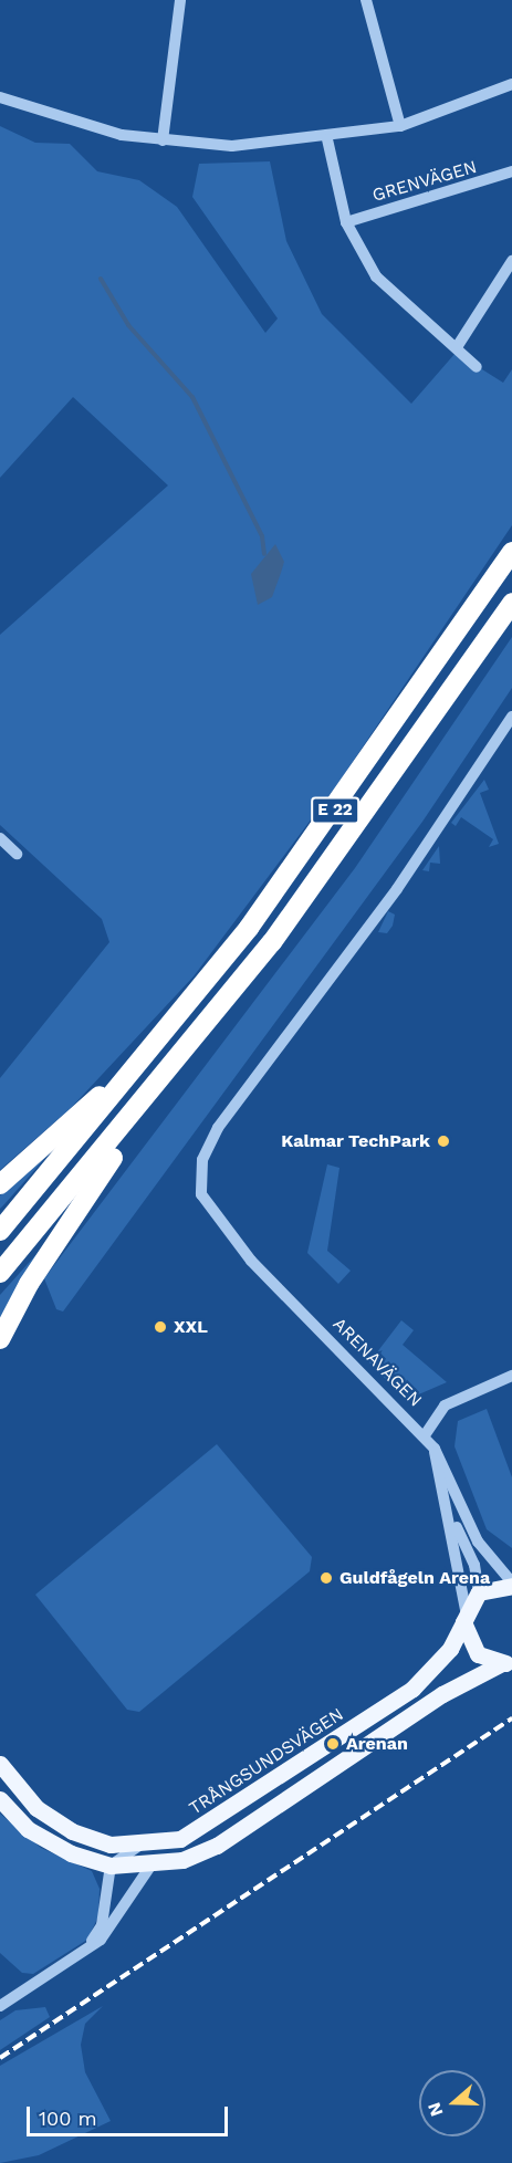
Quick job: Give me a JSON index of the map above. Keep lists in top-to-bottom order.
{
  "streets": {
    "highway": ["E 22"],
    "main road": ["TRÅNGSUNDSVÄGEN"],
    "street": ["GRENVÄGEN", "ARENAVÄGEN"]
  },
  "crossings": [
    ["ARENAVÄGEN", "TRÅNGSUNDSVÄGEN"]
  ],
  "places": [
    "Kalmar TechPark",
    "XXL",
    "Guldfågeln Arena",
    "Arenan"
  ],
  "scale_bar": "100 m",
  "north": "left"
}
